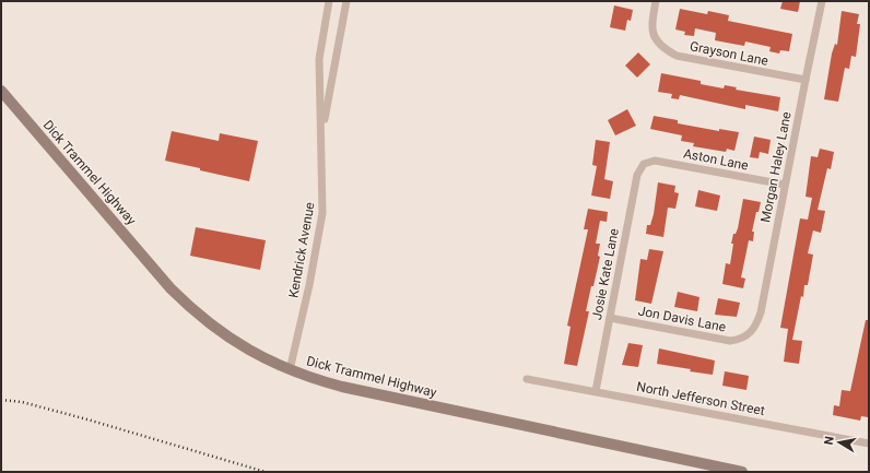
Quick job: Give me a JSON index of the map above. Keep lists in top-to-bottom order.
{
  "streets": {
    "main road": ["Dick Trammel Highway"],
    "street": [
      "Grayson Lane",
      "Aston Lane",
      "Morgan Haley Lane",
      "Kendrick Avenue",
      "Josie Kate Lane",
      "Jon Davis Lane",
      "North Jefferson Street"
    ]
  },
  "crossings": [
    ["Grayson Lane", "Morgan Haley Lane"],
    ["Aston Lane", "Morgan Haley Lane"],
    ["Aston Lane", "Josie Kate Lane"],
    ["Morgan Haley Lane", "Jon Davis Lane"],
    ["Dick Trammel Highway", "Kendrick Avenue"],
    ["Josie Kate Lane", "Jon Davis Lane"],
    ["Josie Kate Lane", "North Jefferson Street"]
  ],
  "north": "left"
}
